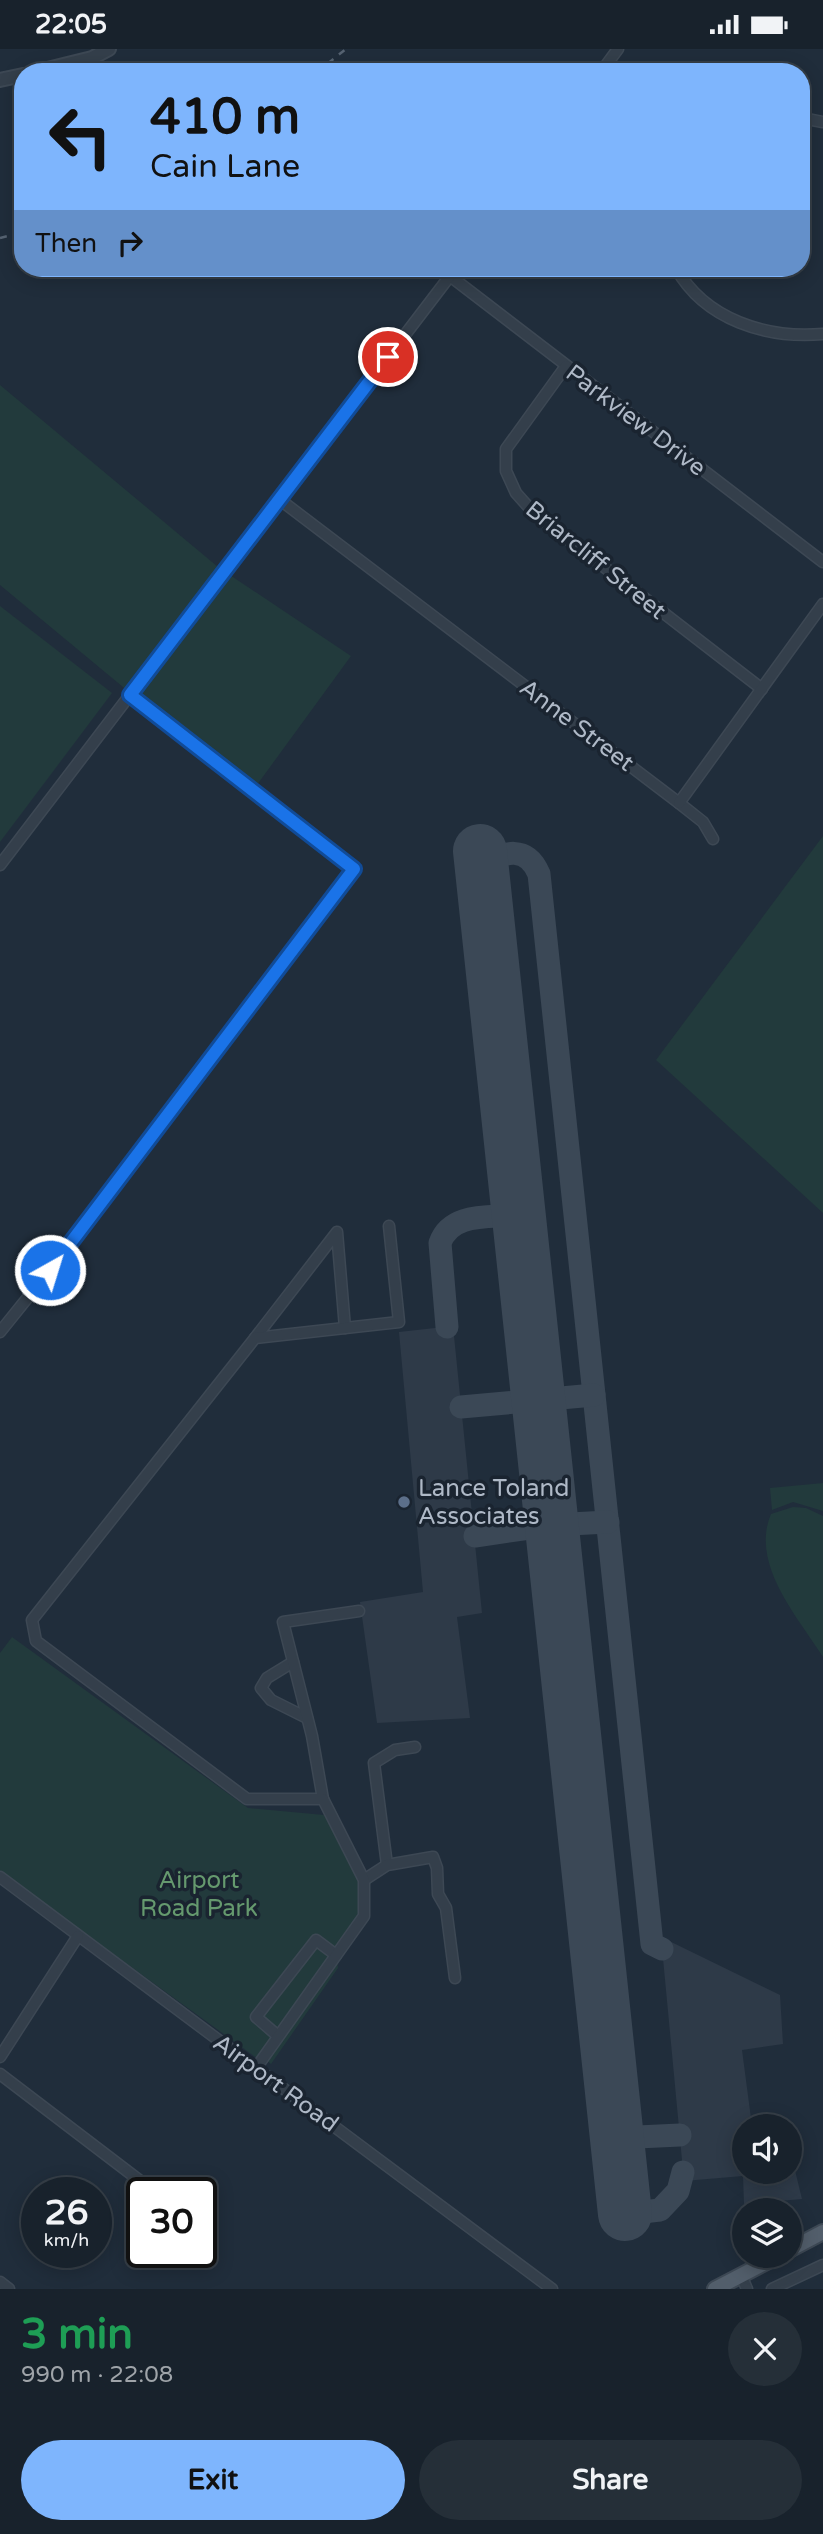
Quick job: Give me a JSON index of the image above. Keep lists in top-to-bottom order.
{
  "streets": {
    "street": [
      "Parkview Drive",
      "Briarcliff Street",
      "Anne Street",
      "Airport Road"
    ]
  },
  "crossings": [
    ["Parkview Drive", "Briarcliff Street"]
  ],
  "parks": ["Airport Road Park"],
  "places": ["Lance Toland Associates"],
  "page": {
    "status": "22:05",
    "turn": ["410 m", "Cain Lane"],
    "then": "Then",
    "speed": "26 km/h",
    "limit": "30",
    "heading": ["3 min", "990 m · 22:08"],
    "buttons": ["Exit", "Share"]
  }
}
